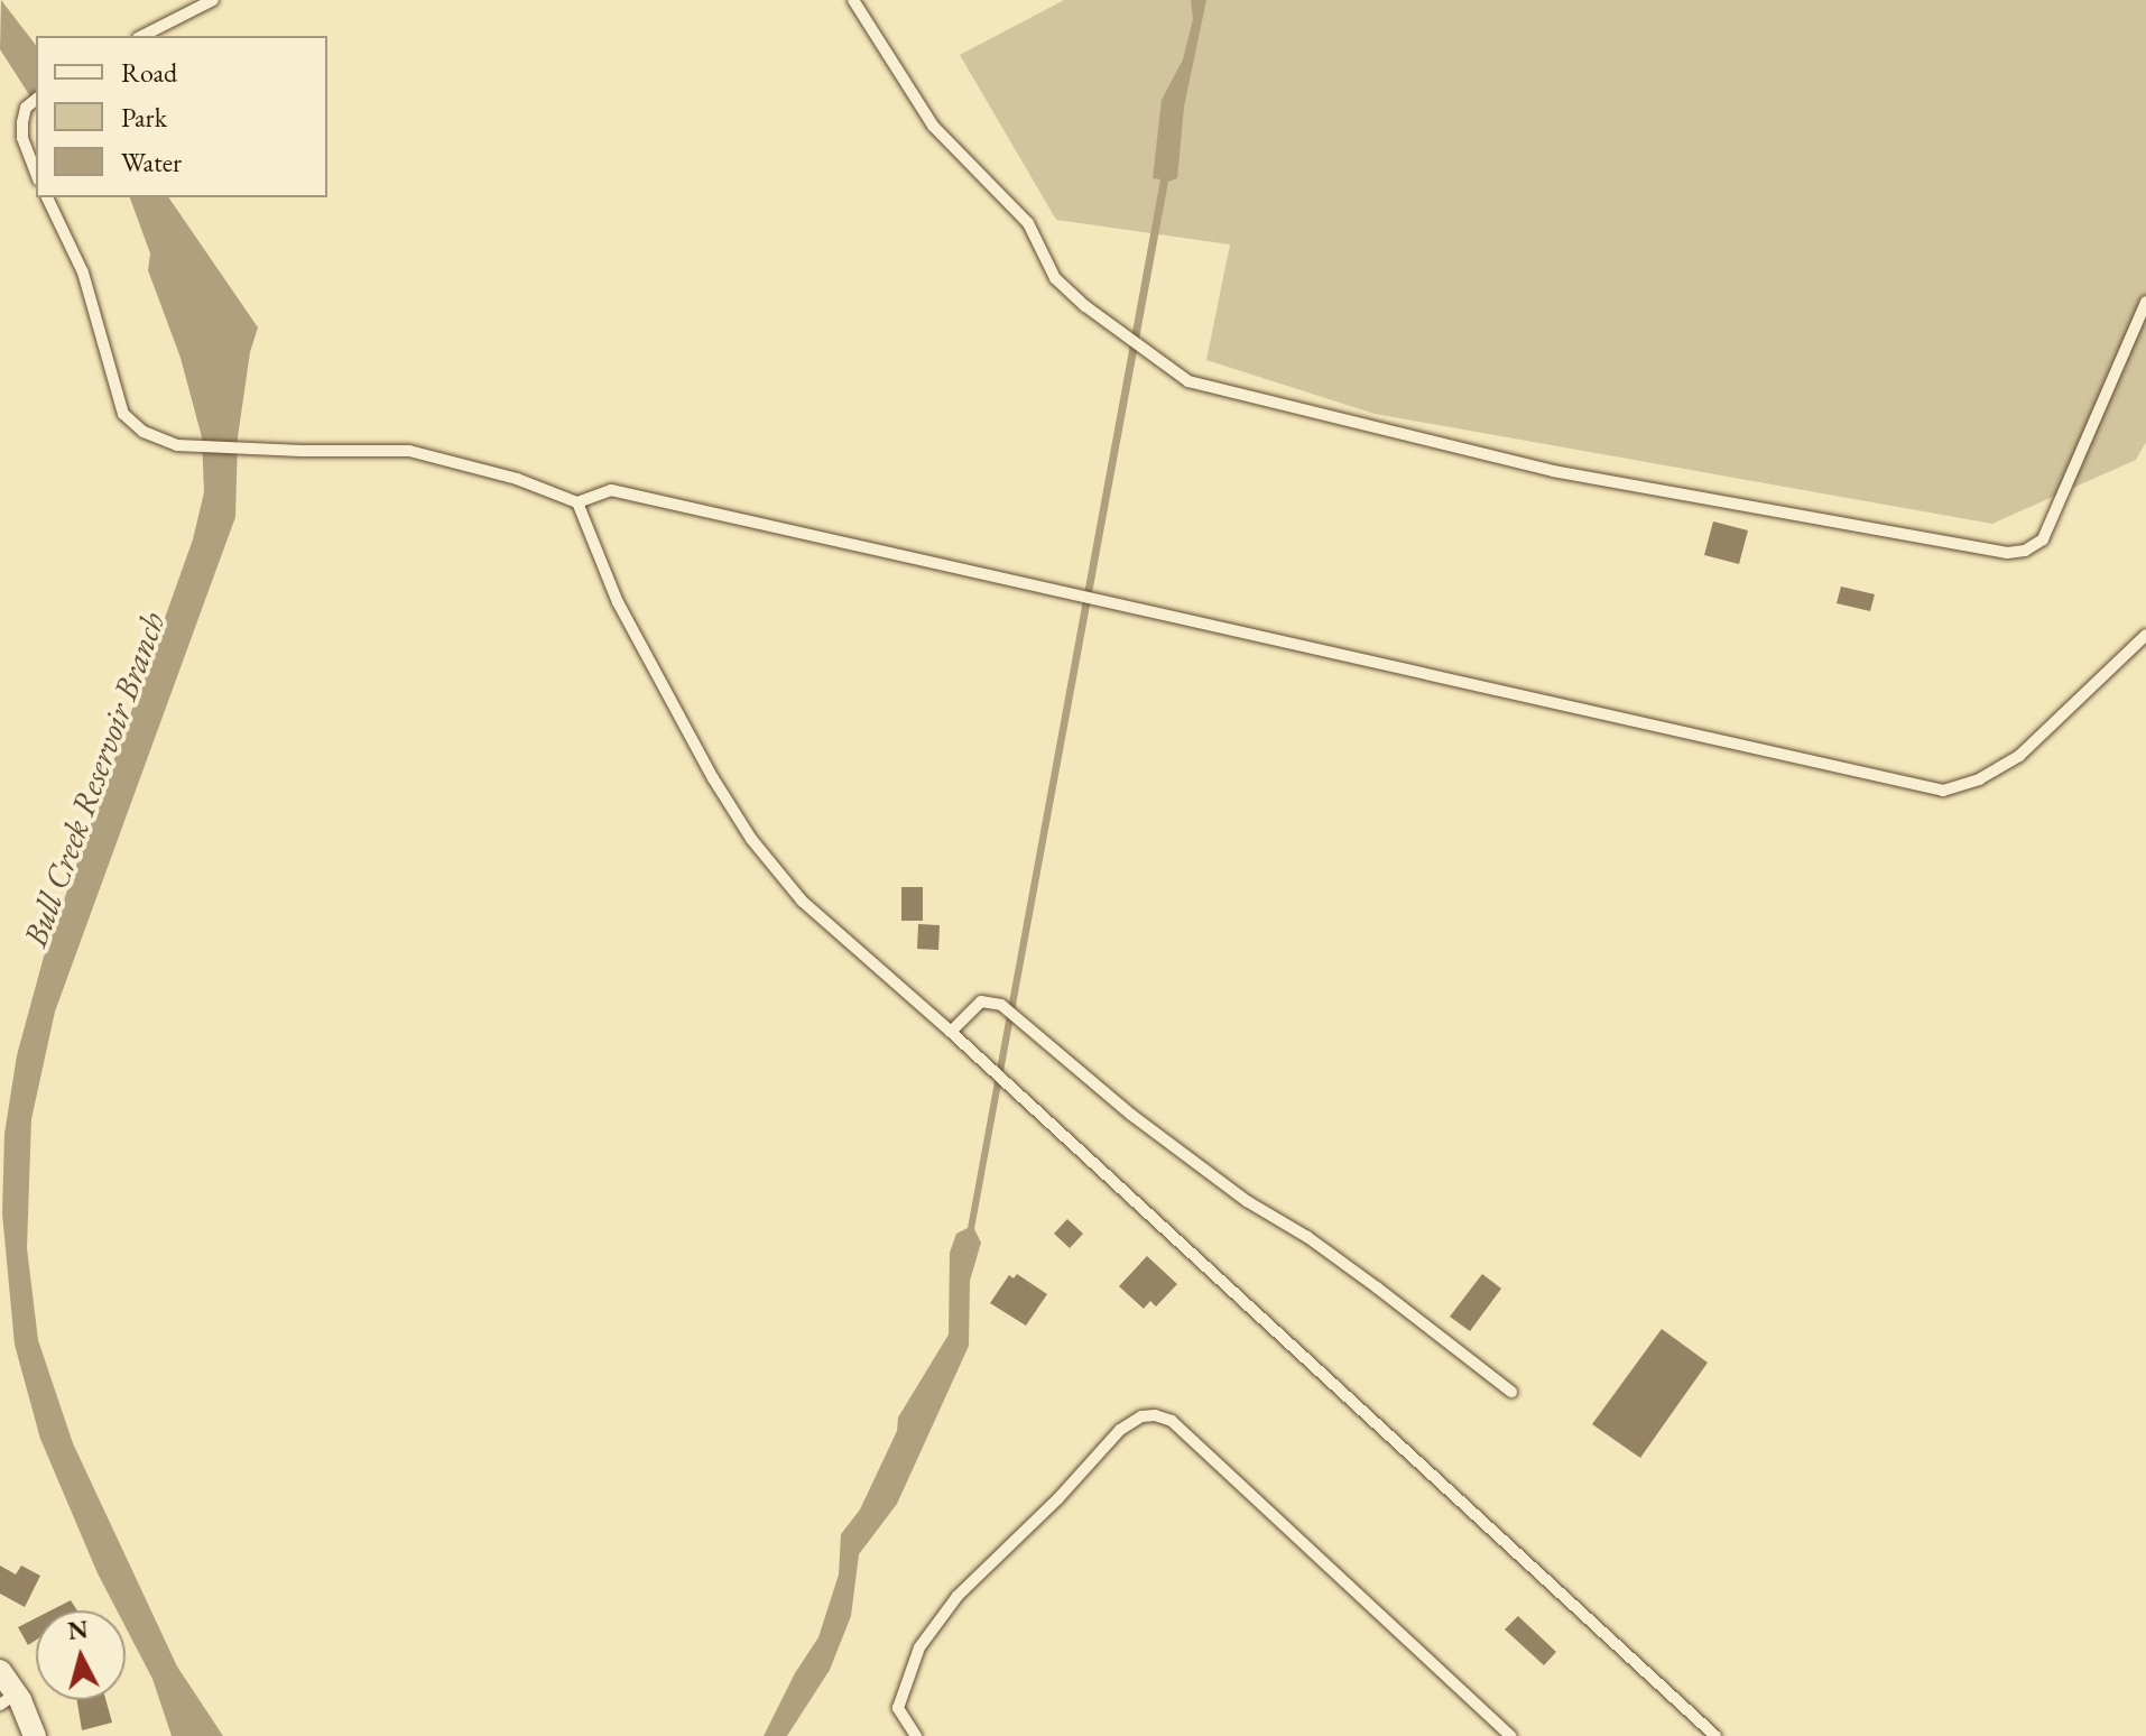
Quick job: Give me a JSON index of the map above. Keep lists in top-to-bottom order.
{
  "water": ["Bull Creek Reservoir Branch"],
  "legend": ["Road", "Park", "Water"],
  "north": "top"
}
